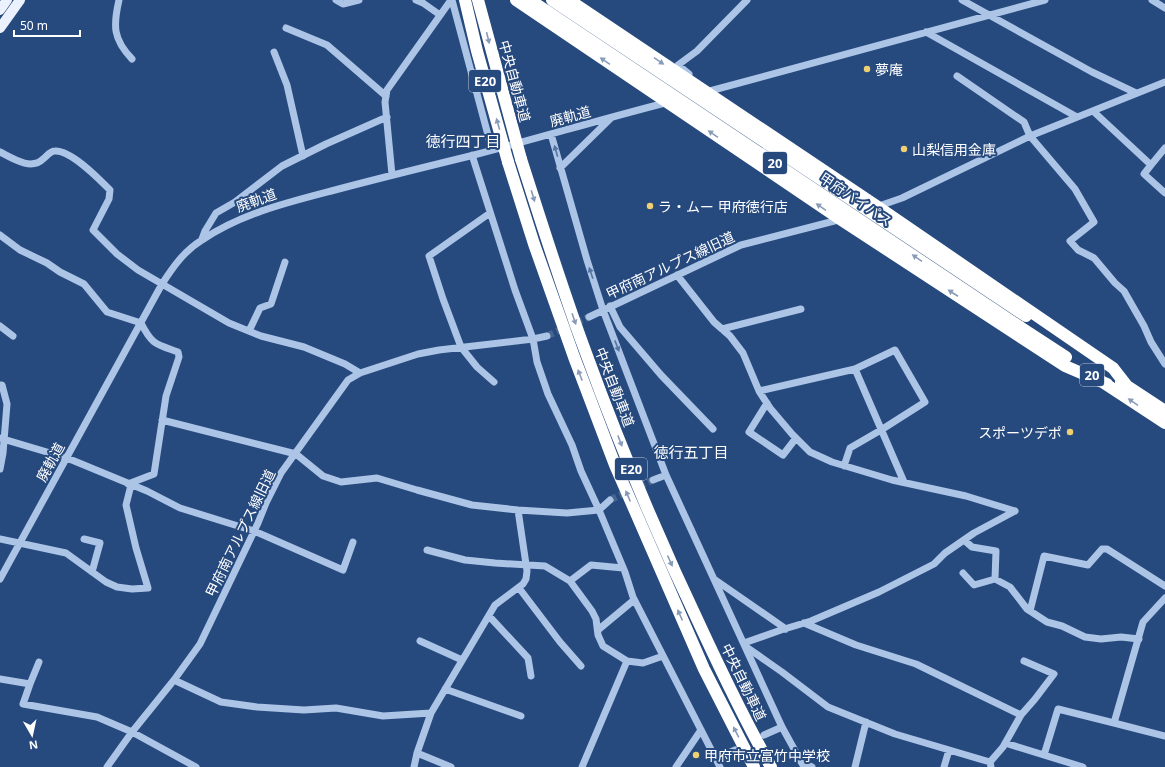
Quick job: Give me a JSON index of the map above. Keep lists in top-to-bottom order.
{
  "streets": {
    "highway": [
      "E20",
      "中央自動車道",
      "20",
      "甲府バイパス"
    ],
    "street": ["廃軌道", "甲府南アルプス線旧道"]
  },
  "districts": ["徳行四丁目", "徳行五丁目"],
  "places": [
    "夢庵",
    "山梨信用金庫",
    "ラ・ムー 甲府徳行店",
    "スポーツデポ",
    "甲府市立富竹中学校"
  ],
  "scale_bar": "50 m",
  "north": "bottom"
}
